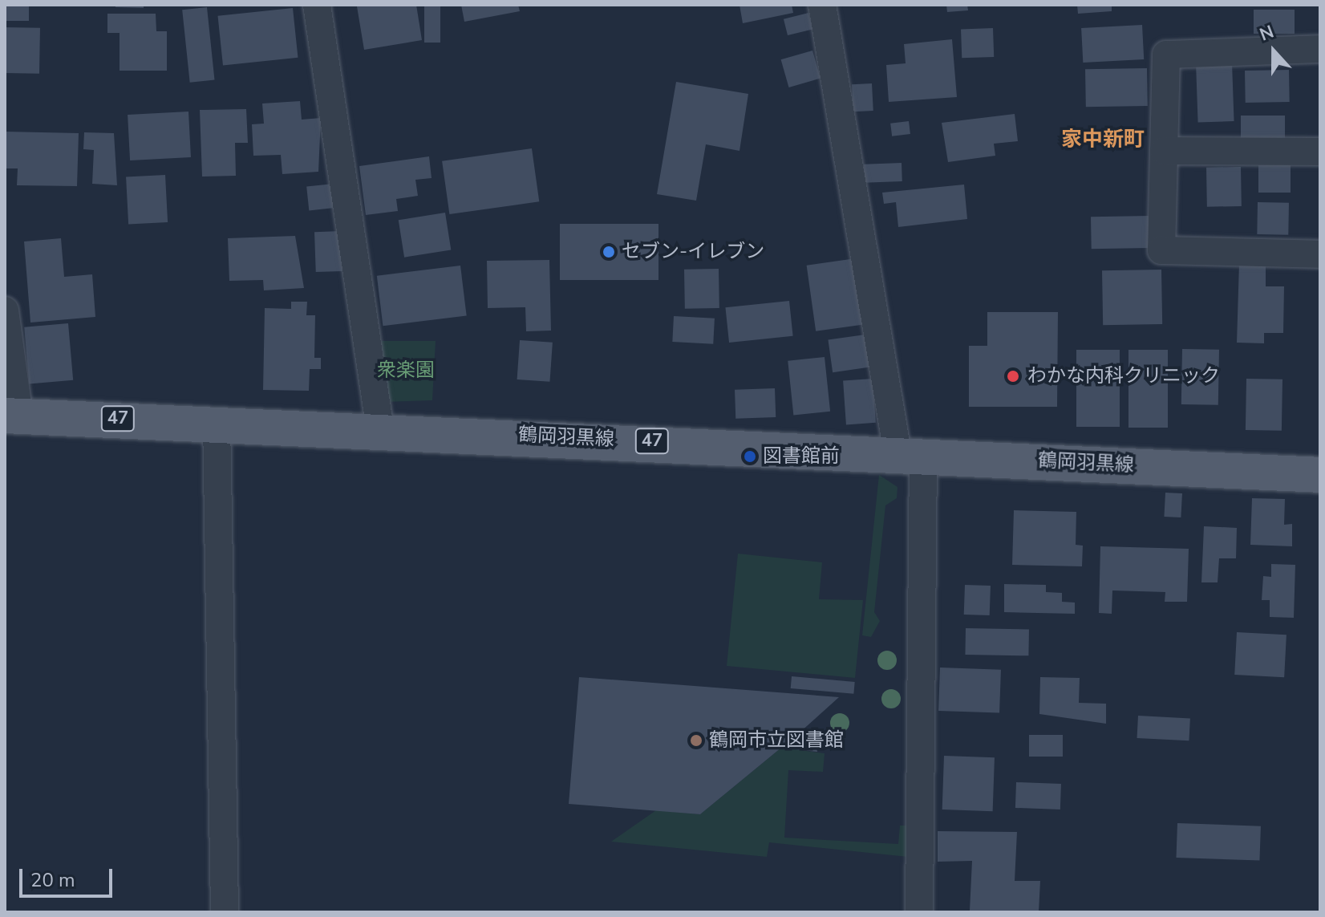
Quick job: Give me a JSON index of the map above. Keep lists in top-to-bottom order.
{
  "streets": {
    "main road": ["47", "鶴岡羽黒線"]
  },
  "districts": ["家中新町"],
  "parks": ["衆楽園"],
  "places": [
    "セブン-イレブン",
    "わかな内科クリニック",
    "図書館前",
    "鶴岡市立図書館"
  ],
  "scale_bar": "20 m",
  "north": "top"
}
